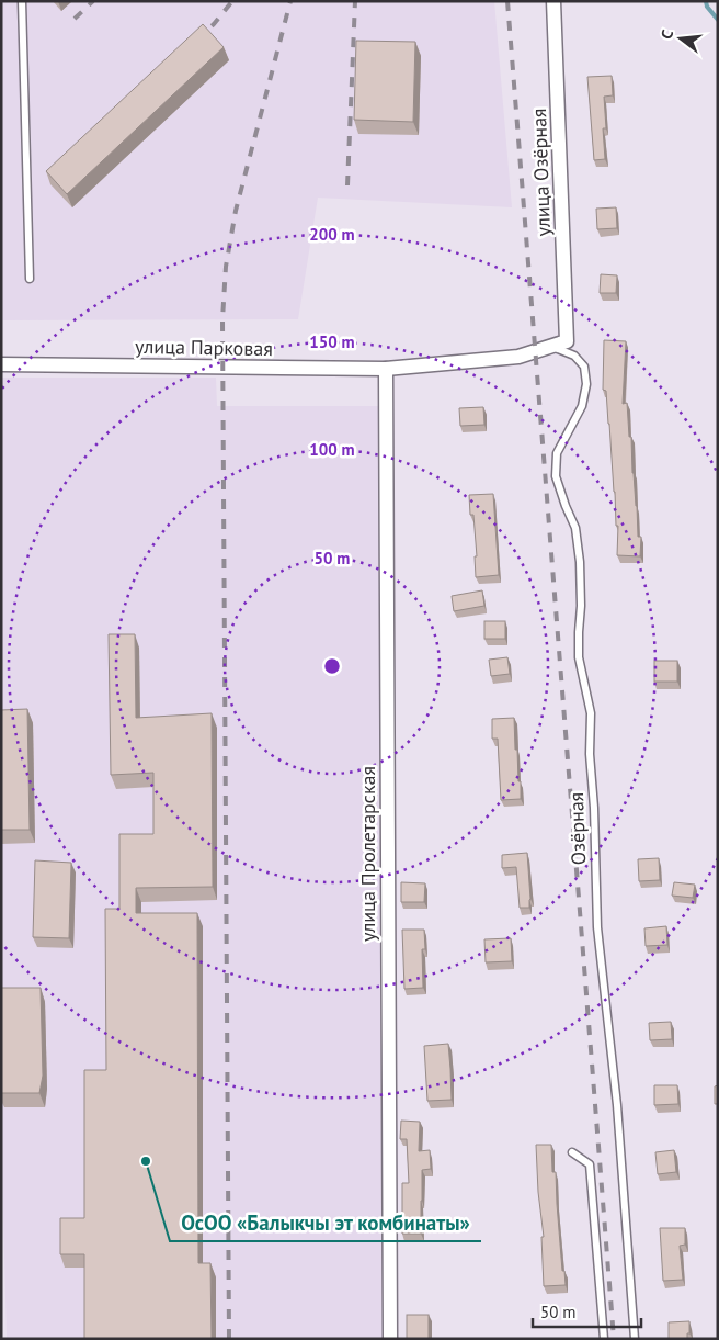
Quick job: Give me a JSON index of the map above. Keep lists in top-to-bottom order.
{
  "streets": {
    "street": ["улица Озёрная", "улица Парковая", "улица Пролетарская"],
    "lane": ["Озёрная"]
  },
  "crossings": [
    ["улица Озёрная", "улица Парковая"],
    ["улица Парковая", "Озёрная"],
    ["улица Парковая", "улица Пролетарская"]
  ],
  "places": ["ОсОО «Балыкчы эт комбинаты»"],
  "scale_bar": "50 m",
  "north": "left",
  "rings": [
    "200 m",
    "150 m",
    "100 m",
    "50 m"
  ]
}
